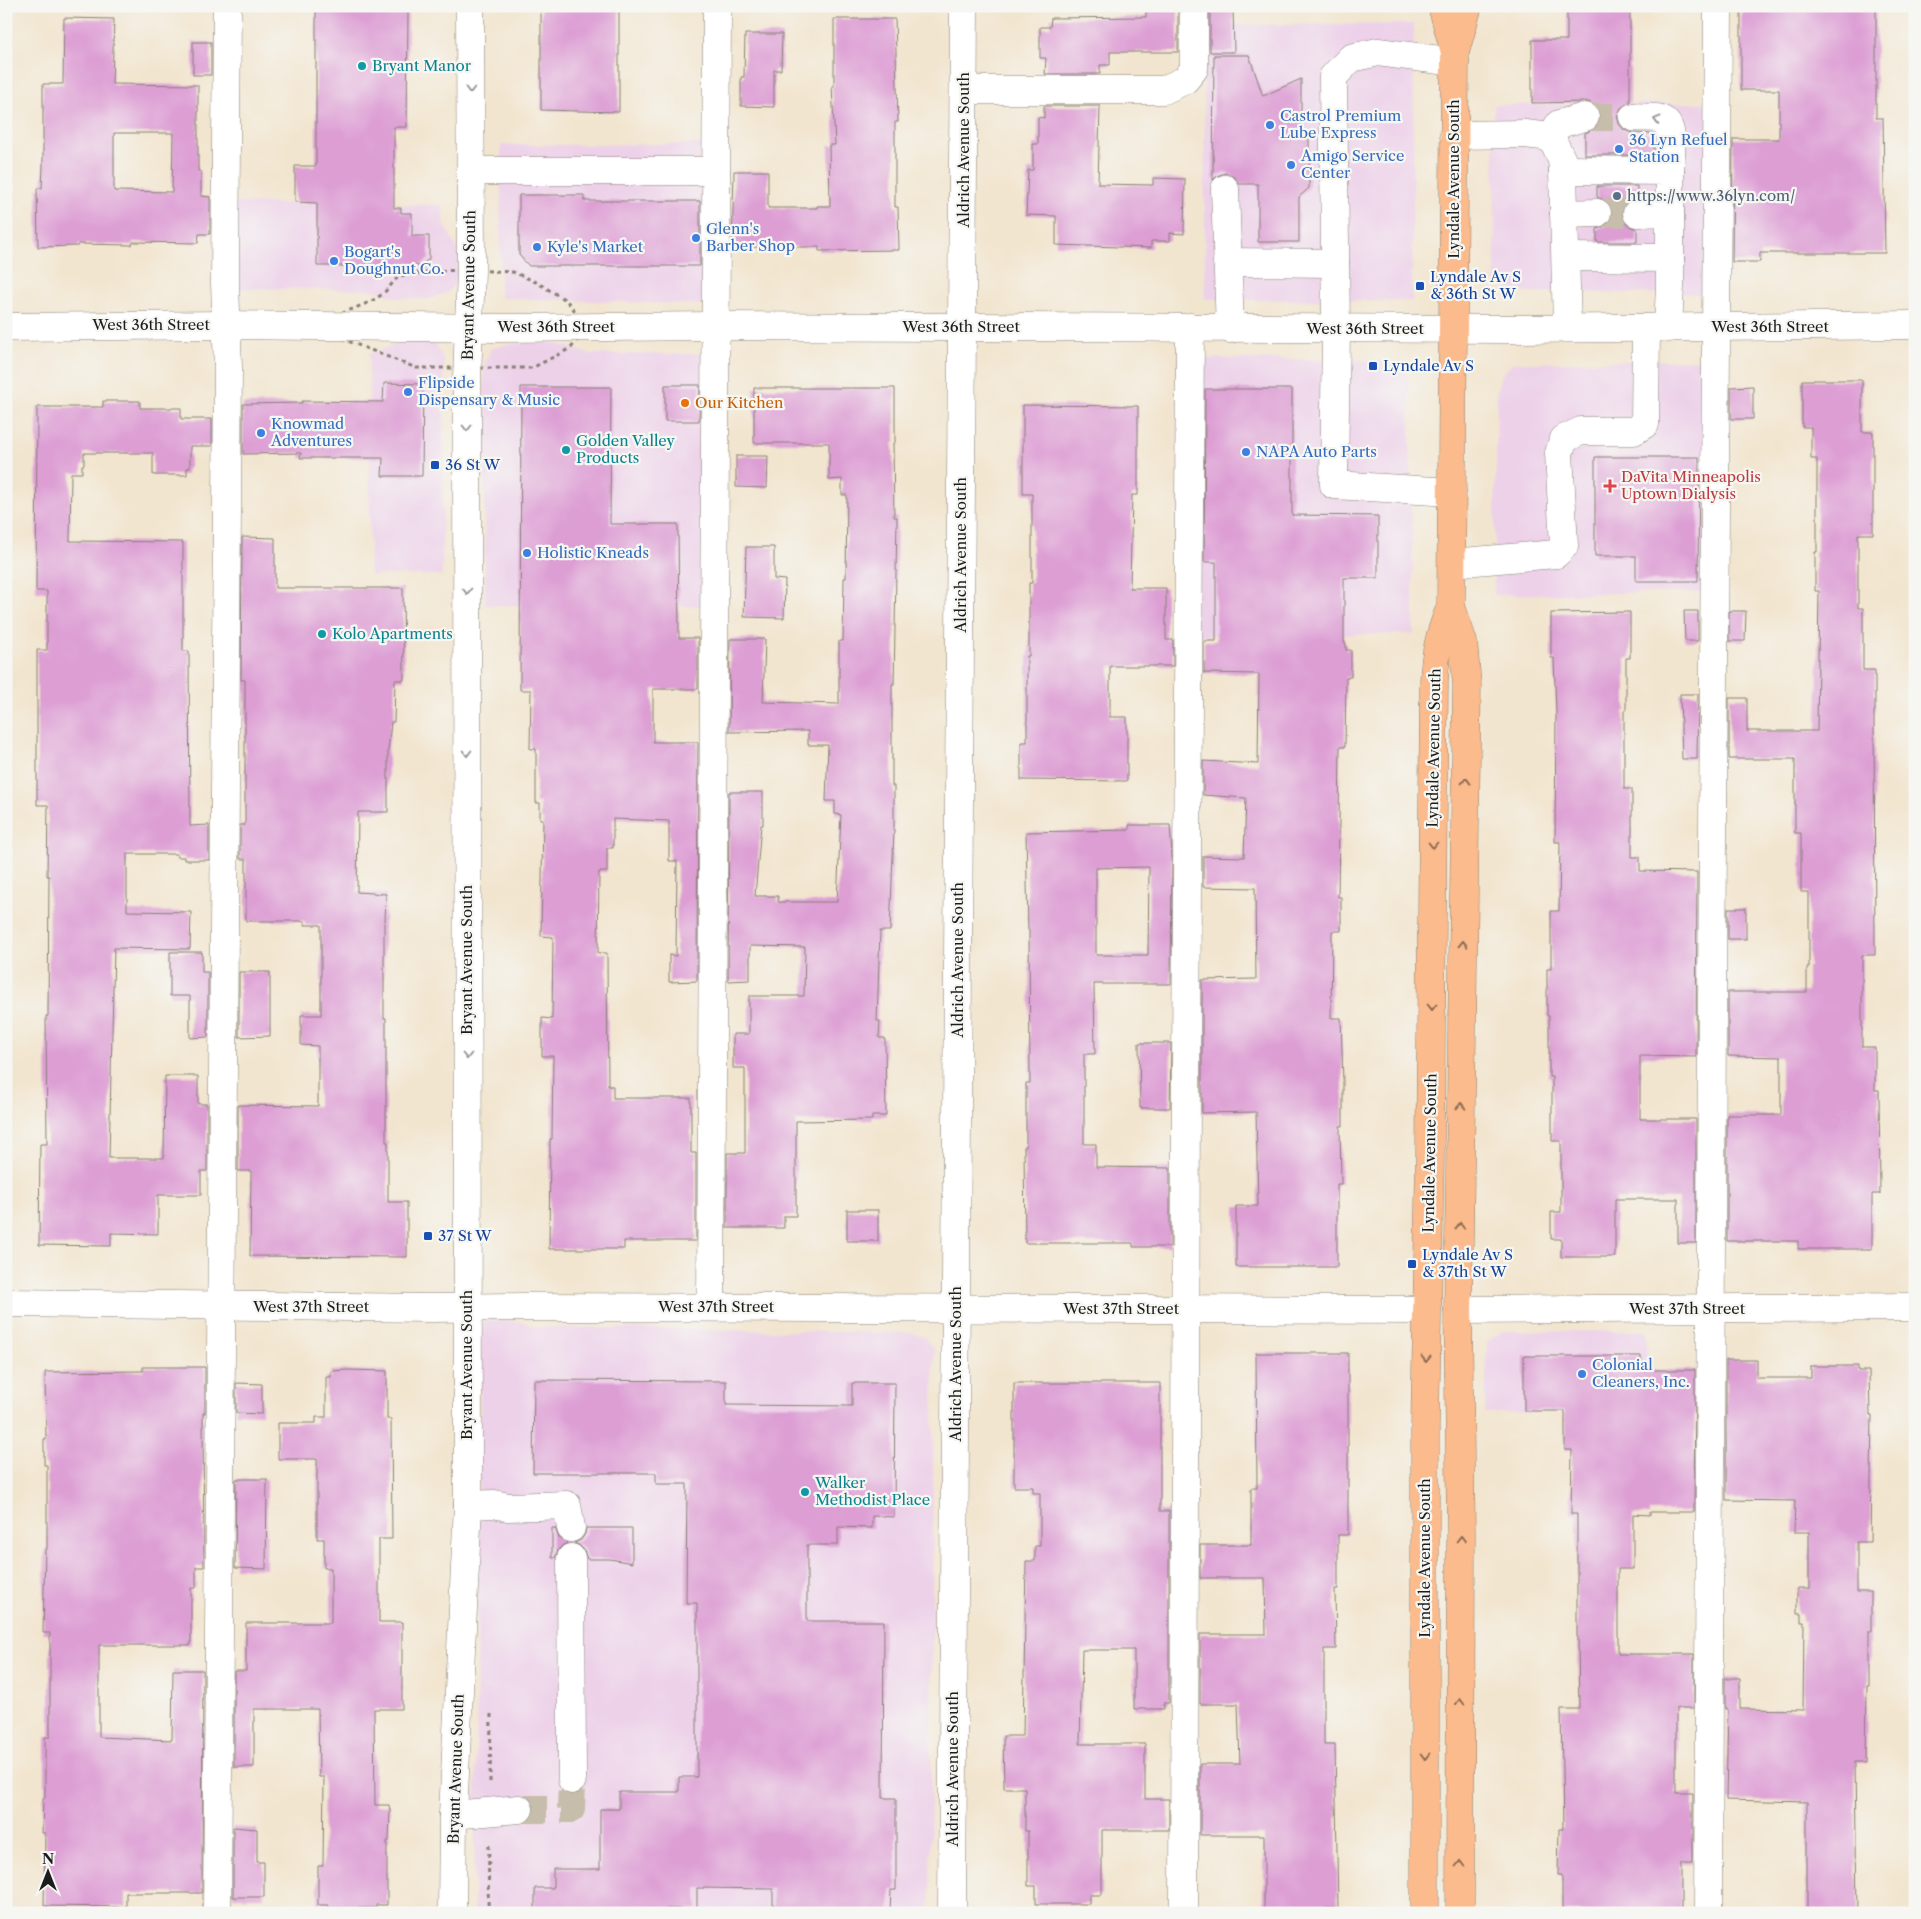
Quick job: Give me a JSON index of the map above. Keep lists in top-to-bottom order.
{
  "streets": {
    "main road": ["Lyndale Avenue South"],
    "street": [
      "Aldrich Avenue South",
      "Bryant Avenue South",
      "West 36th Street",
      "West 37th Street"
    ]
  },
  "crossings": [
    ["Aldrich Avenue South", "West 36th Street"],
    ["Aldrich Avenue South", "West 37th Street"],
    ["Lyndale Avenue South", "West 36th Street"],
    ["Lyndale Avenue South", "West 37th Street"],
    ["Bryant Avenue South", "West 36th Street"],
    ["Bryant Avenue South", "West 37th Street"]
  ],
  "places": {
    "other": [
      "Bryant Manor",
      "Castrol Premium Lube Express",
      "36 Lyn Refuel Station",
      "Amigo Service Center",
      "https://www.36lyn.com/",
      "Glenn's Barber Shop",
      "Kyle's Market",
      "Bogart's Doughnut Co.",
      "Flipside Dispensary & Music",
      "Our Kitchen",
      "Knowmad Adventures",
      "Golden Valley Products",
      "NAPA Auto Parts",
      "Holistic Kneads",
      "Kolo Apartments",
      "Colonial Cleaners, Inc.",
      "Walker Methodist Place"
    ],
    "transit": [
      "Lyndale Av S & 36th St W",
      "Lyndale Av S",
      "36 St W",
      "37 St W",
      "Lyndale Av S & 37th St W"
    ],
    "health": ["DaVita Minneapolis Uptown Dialysis"]
  },
  "north": "top"
}
